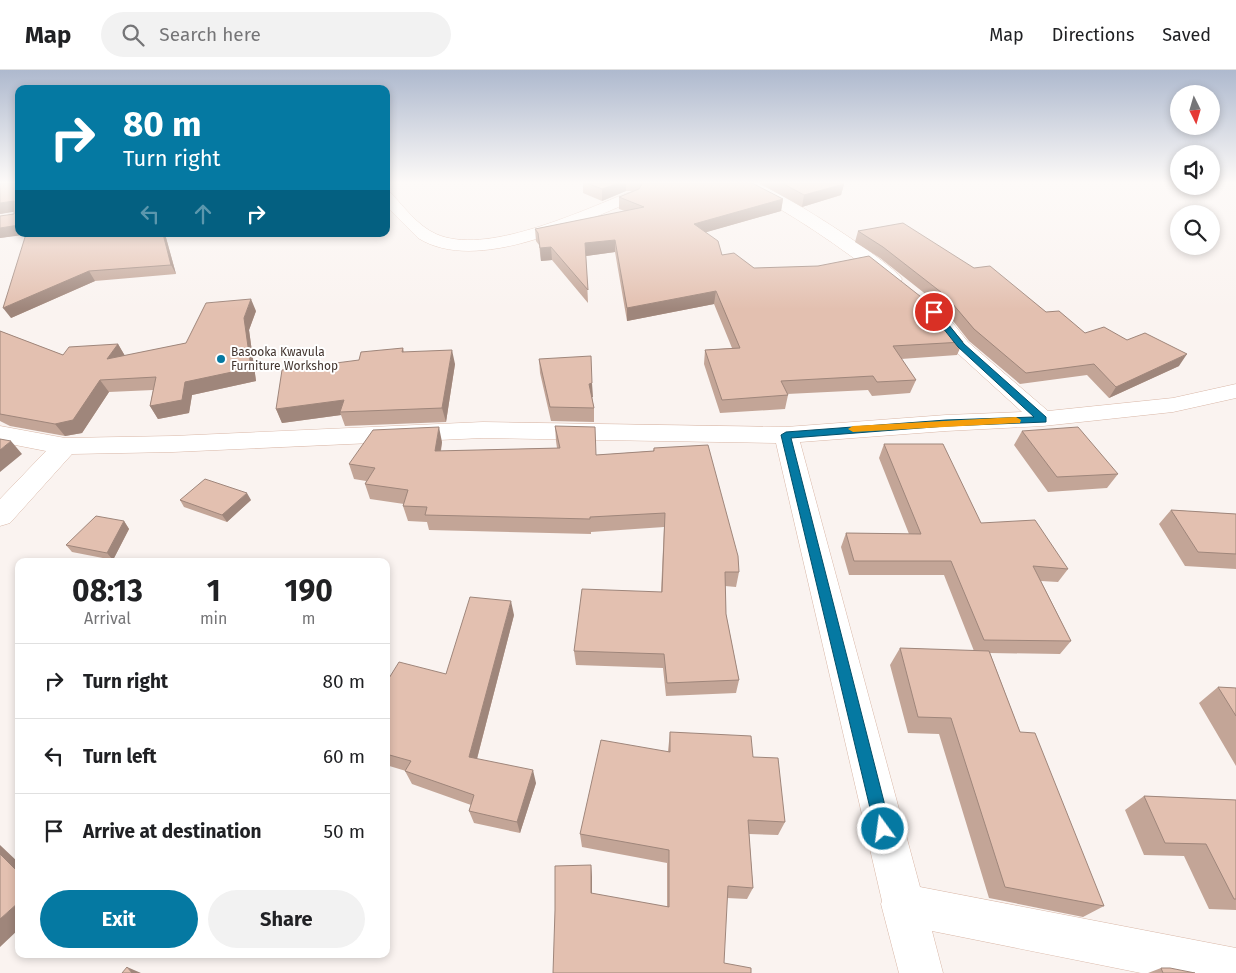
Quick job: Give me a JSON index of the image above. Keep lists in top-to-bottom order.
{
  "places": ["Basooka Kwavula Furniture Workshop"],
  "north": "bottom",
  "page": {
    "header": "Map",
    "search": "Search here",
    "nav": ["Map", "Directions", "Saved"],
    "turn": ["80 m", "Turn right"],
    "eta": [
      "08:13",
      "Arrival",
      "1",
      "min",
      "190",
      "m"
    ],
    "list": [
      {
        "name": "Turn right",
        "value": "80 m"
      },
      {
        "name": "Turn left",
        "value": "60 m"
      },
      {
        "name": "Arrive at destination",
        "value": "50 m"
      }
    ],
    "buttons": ["Exit", "Share"]
  }
}
